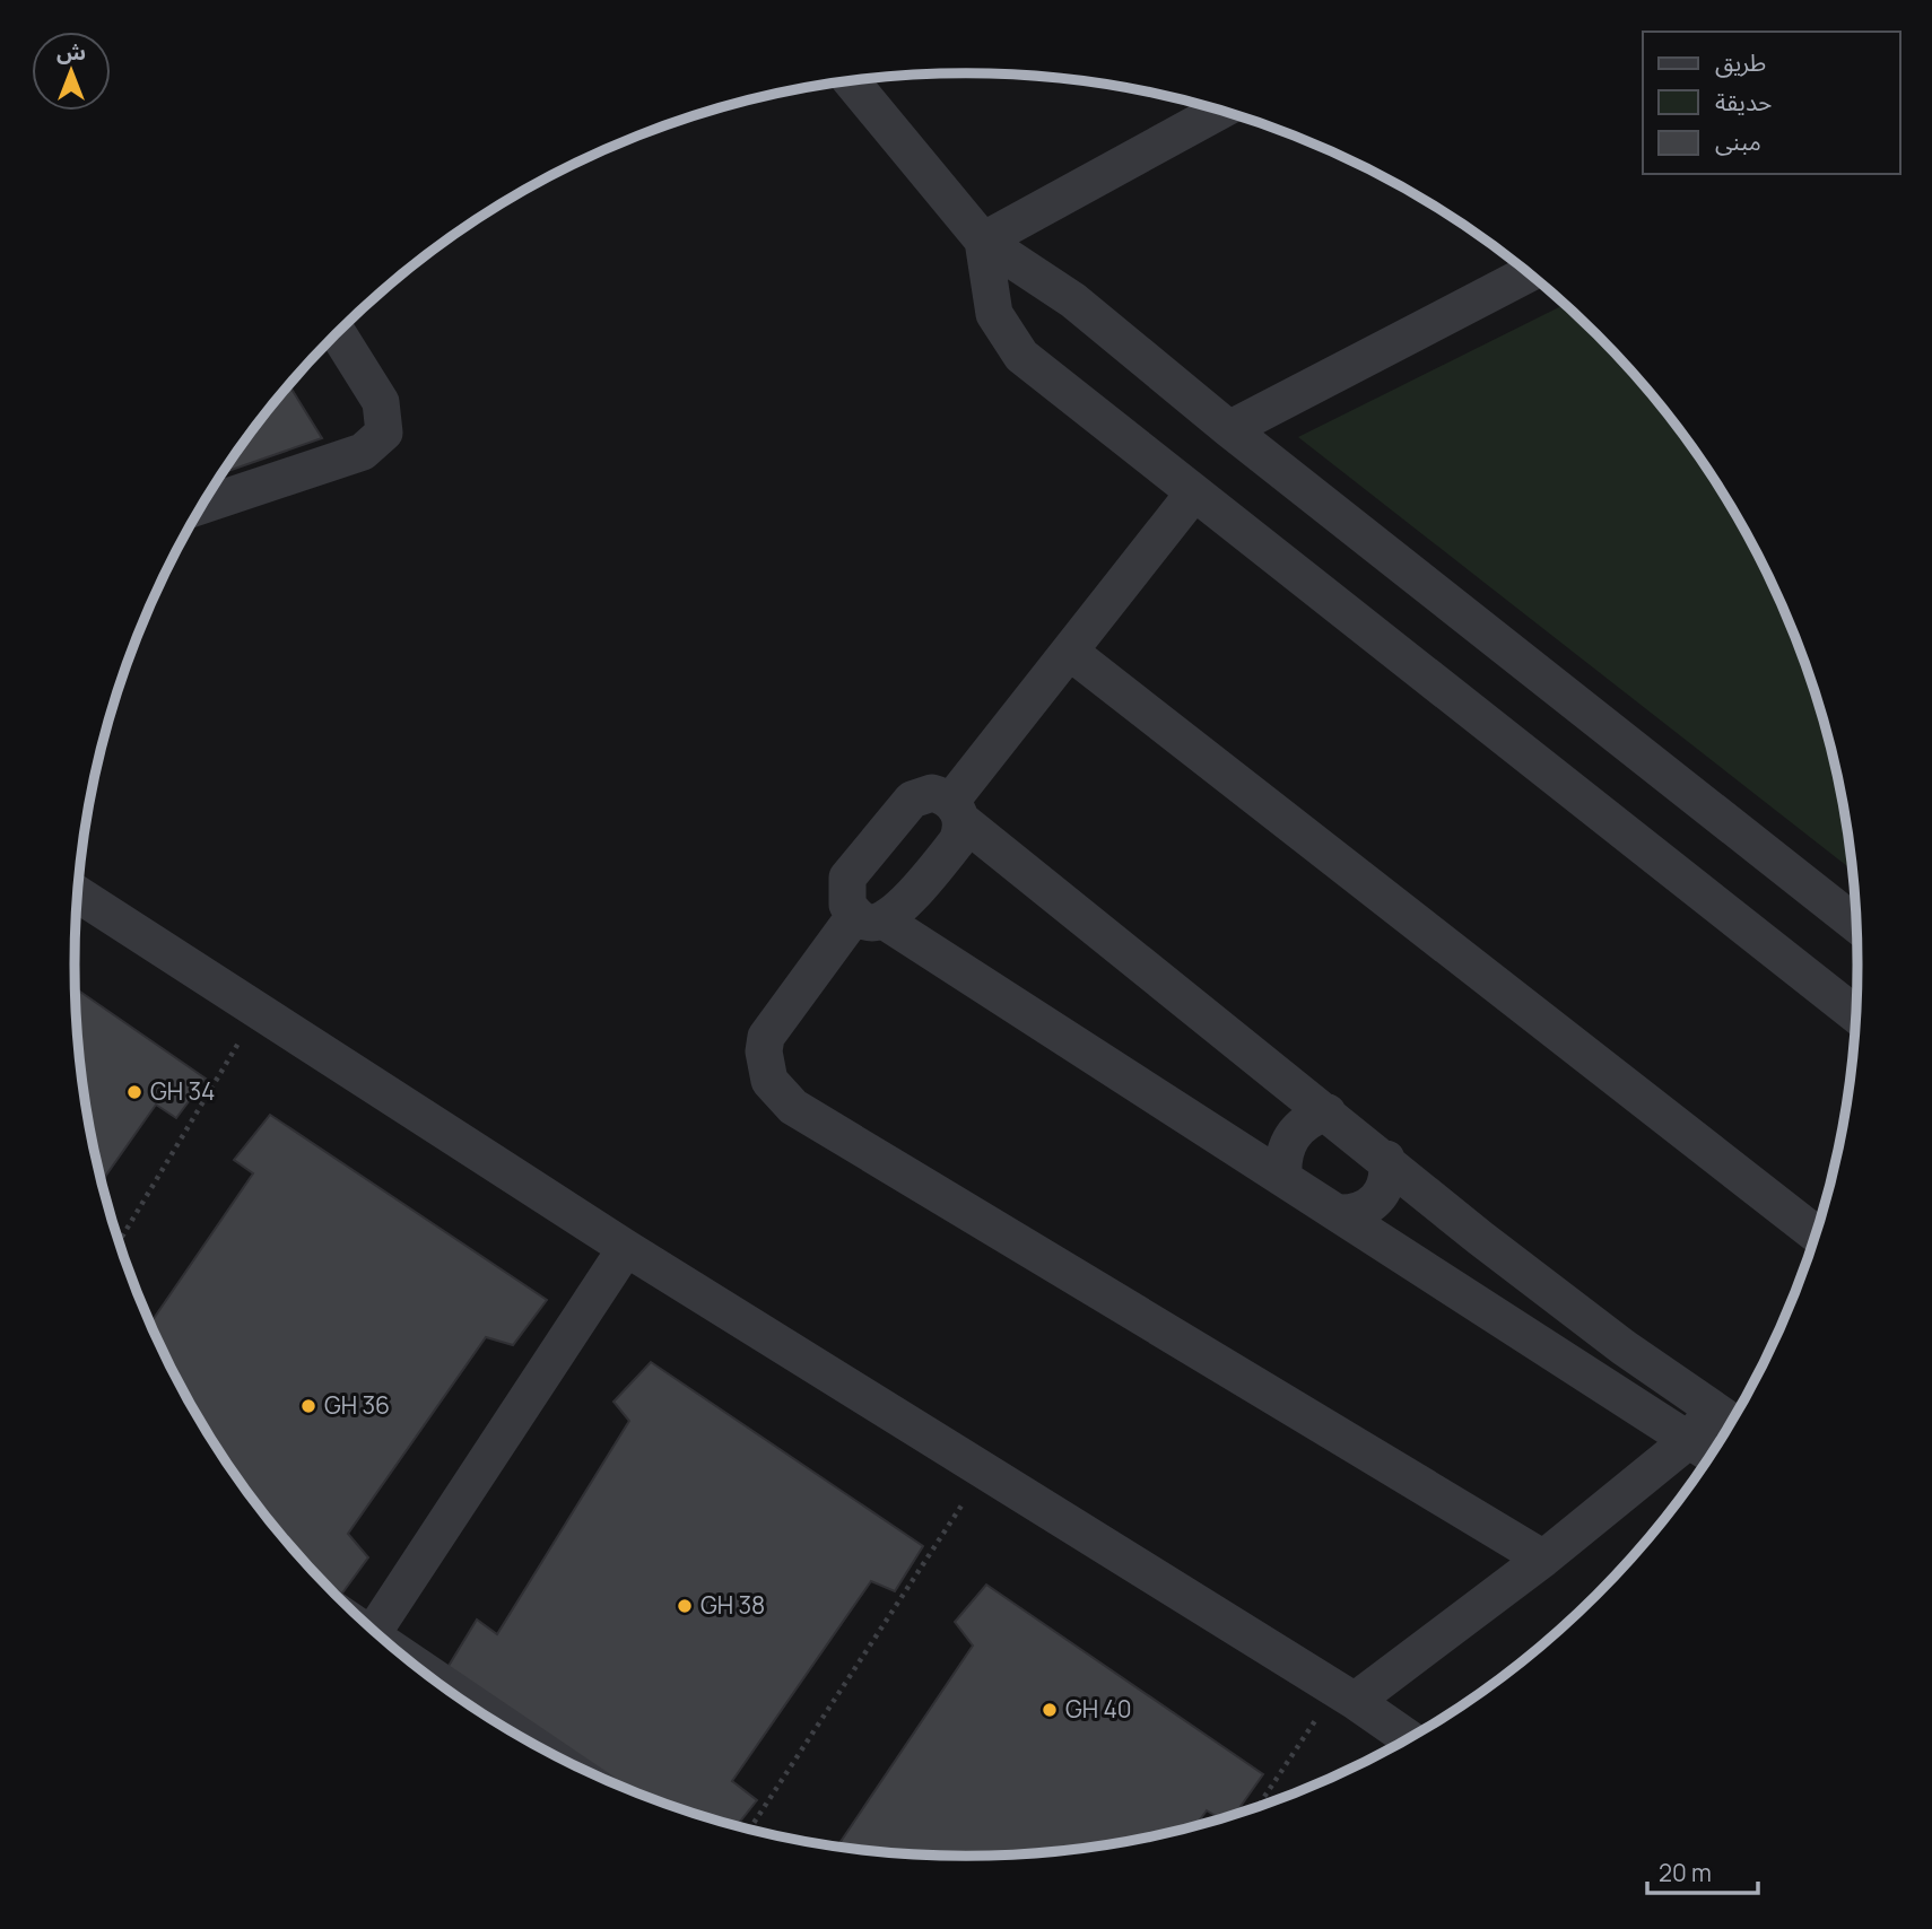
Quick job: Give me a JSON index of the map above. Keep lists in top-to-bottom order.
{
  "places": [
    "GH 34",
    "GH 36",
    "GH 38",
    "GH 40"
  ],
  "legend": ["طريق", "حديقة", "مبنى"],
  "scale_bar": "20 m",
  "north": "top"
}
